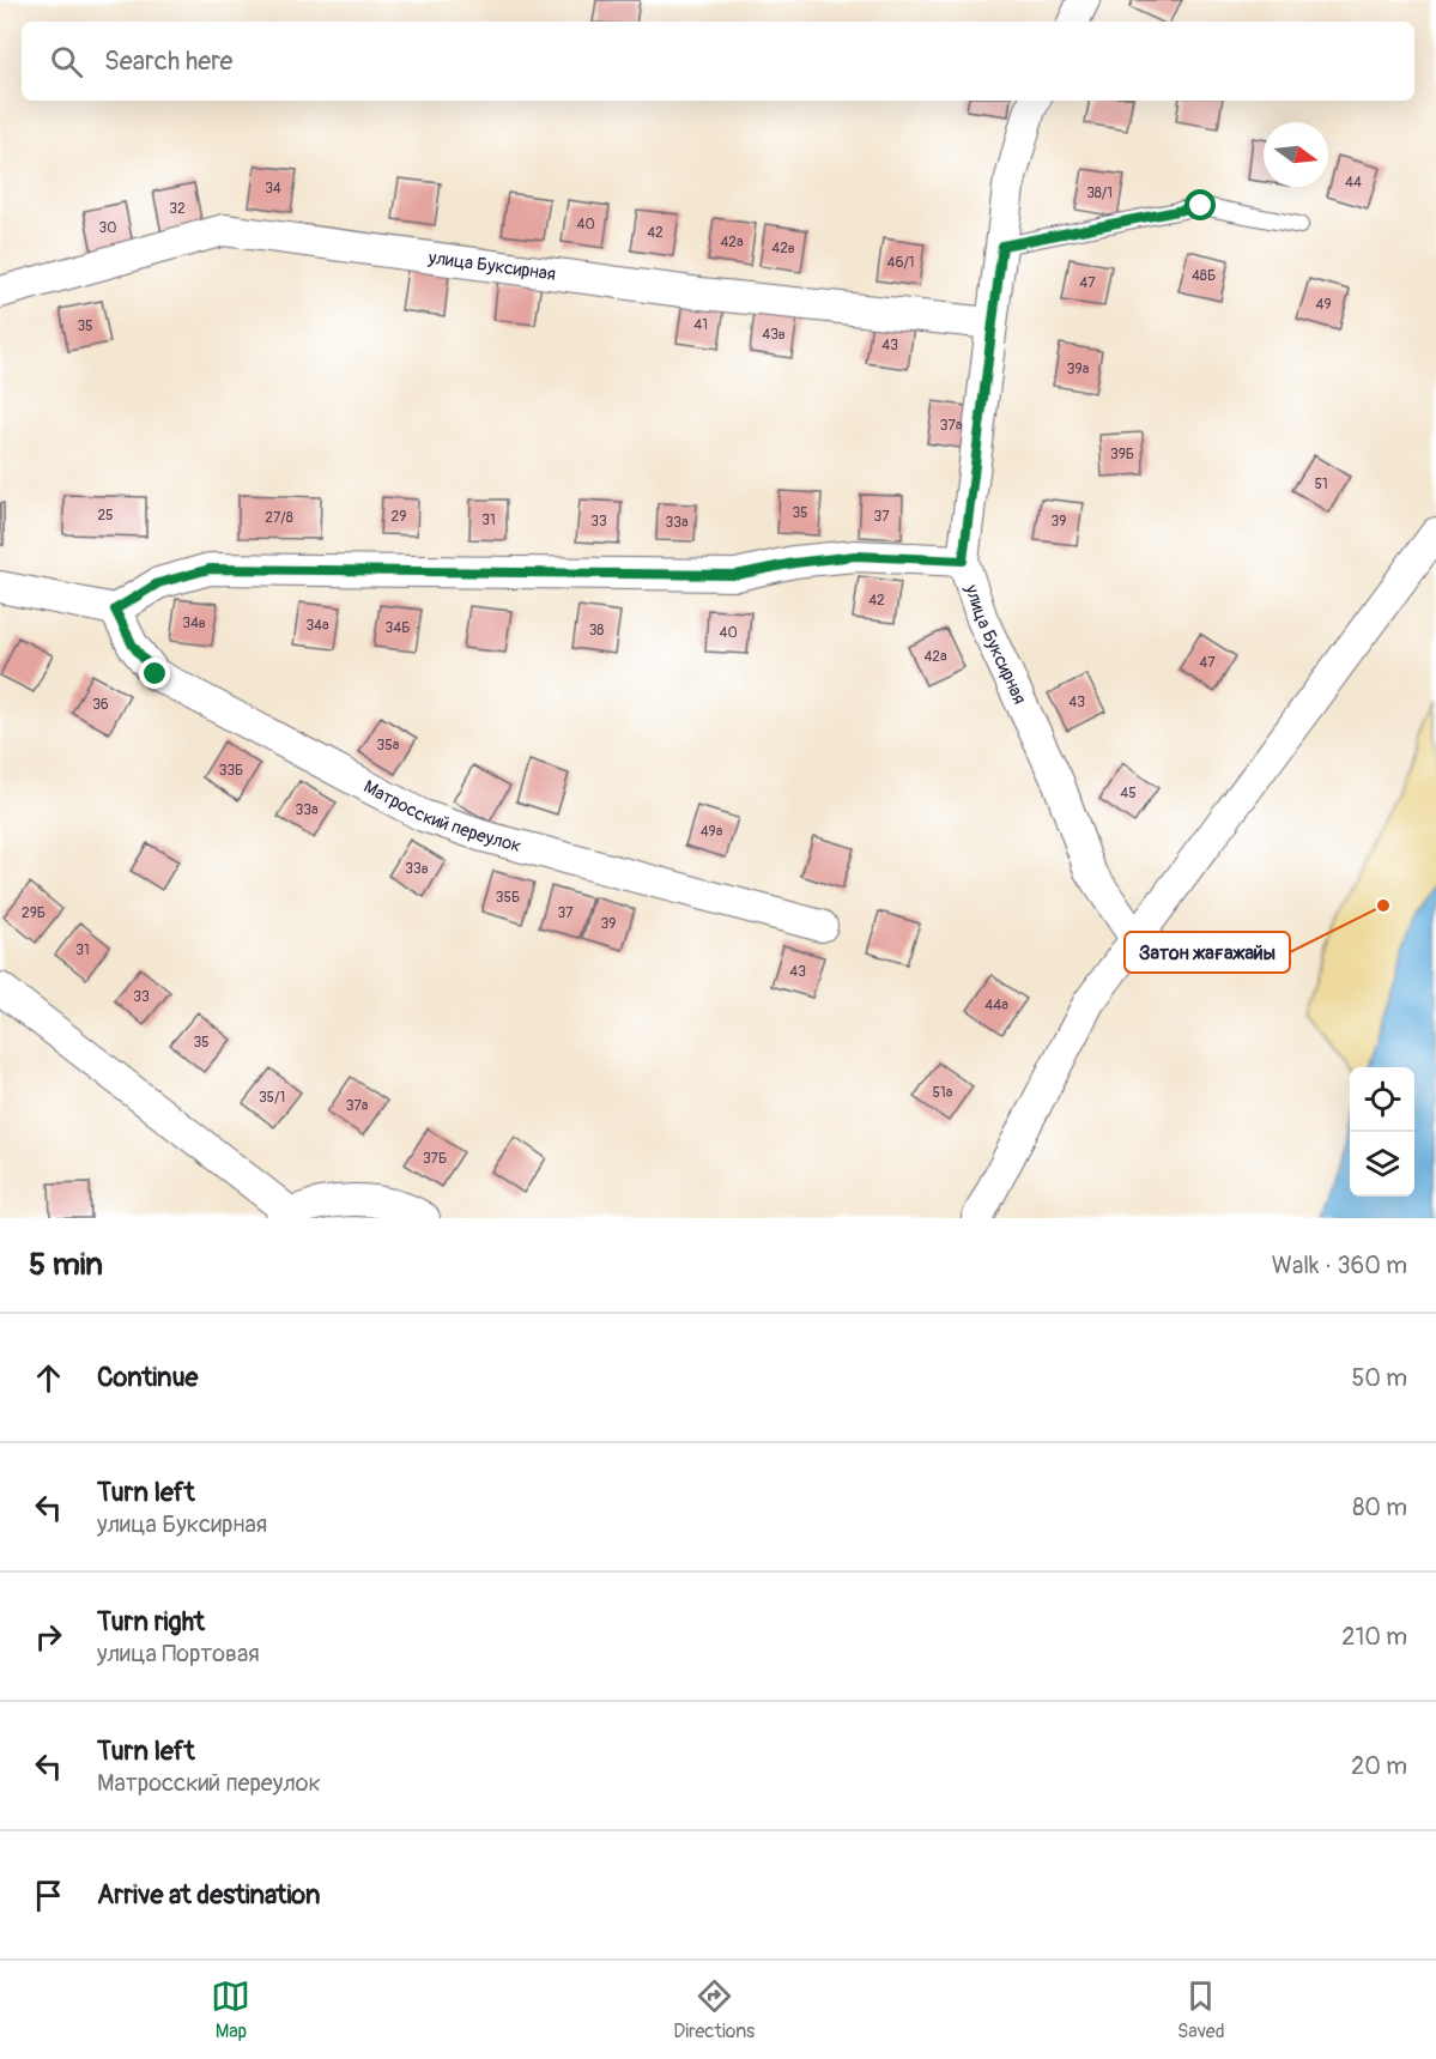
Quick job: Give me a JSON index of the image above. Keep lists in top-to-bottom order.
{
  "streets": {
    "street": ["улица Буксирная", "Матросский переулок"]
  },
  "places": ["Затон жағажайы"],
  "house_numbers": [
    "44",
    "34",
    "38/1",
    "32",
    "40",
    "30",
    "42",
    "42а",
    "42в",
    "46/1",
    "48Б",
    "47",
    "49",
    "41",
    "35",
    "43в",
    "43",
    "39а",
    "37а",
    "39Б",
    "51",
    "35",
    "25",
    "29",
    "37",
    "27/8",
    "31",
    "33",
    "39",
    "33а",
    "42",
    "34в",
    "34а",
    "34Б",
    "38",
    "40",
    "42а",
    "47",
    "43",
    "36",
    "35а",
    "33Б",
    "45",
    "33а",
    "49а",
    "33в",
    "35Б",
    "29Б",
    "37",
    "39",
    "31",
    "43",
    "33",
    "44а",
    "35",
    "51а",
    "35/1",
    "37а",
    "37Б"
  ],
  "north": "right",
  "page": {
    "search": "Search here",
    "heading": ["5 min", "Walk · 360 m"],
    "list": [
      ["Continue", "50 m"],
      ["Turn left", "улица Буксирная", "80 m"],
      ["Turn right", "улица Портовая", "210 m"],
      ["Turn left", "Матросский переулок", "20 m"],
      "Arrive at destination"
    ],
    "nav": ["Map", "Directions", "Saved"]
  }
}
